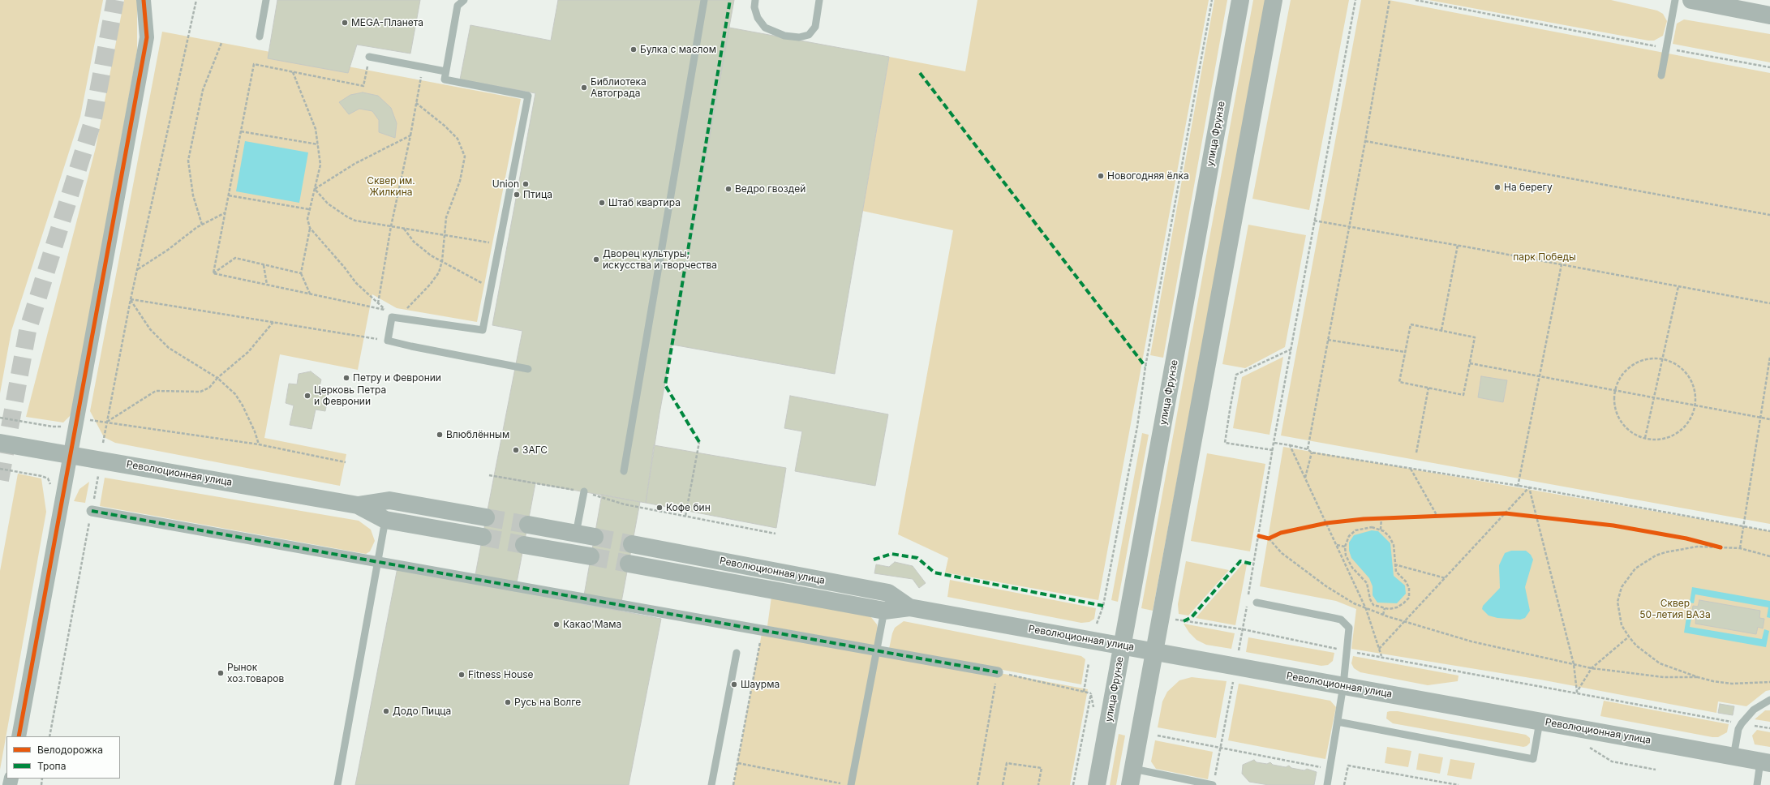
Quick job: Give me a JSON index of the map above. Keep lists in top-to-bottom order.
{
  "streets": {
    "main road": ["улица Фрунзе", "Революционная улица"]
  },
  "crossings": [
    ["улица Фрунзе", "Революционная улица"]
  ],
  "parks": ["Сквер им. Жилкина", "парк Победы", "Сквер 50-летия ВАЗа"],
  "places": [
    "MEGA-Планета",
    "Булка с маслом",
    "Библиотека Автограда",
    "Новогодняя ёлка",
    "Union",
    "На берегу",
    "Ведро гвоздей",
    "Птица",
    "Штаб квартира",
    "Дворец культуры, искусства и творчества",
    "Петру и Февронии",
    "Церковь Петра и Февронии",
    "Влюблённым",
    "ЗАГС",
    "Кофе бин",
    "Какао'Мама",
    "Рынок хоз.товаров",
    "Fitness House",
    "Шаурма",
    "Русь на Волге",
    "Додо Пицца"
  ],
  "legend": ["Велодорожка", "Тропа"]
}
